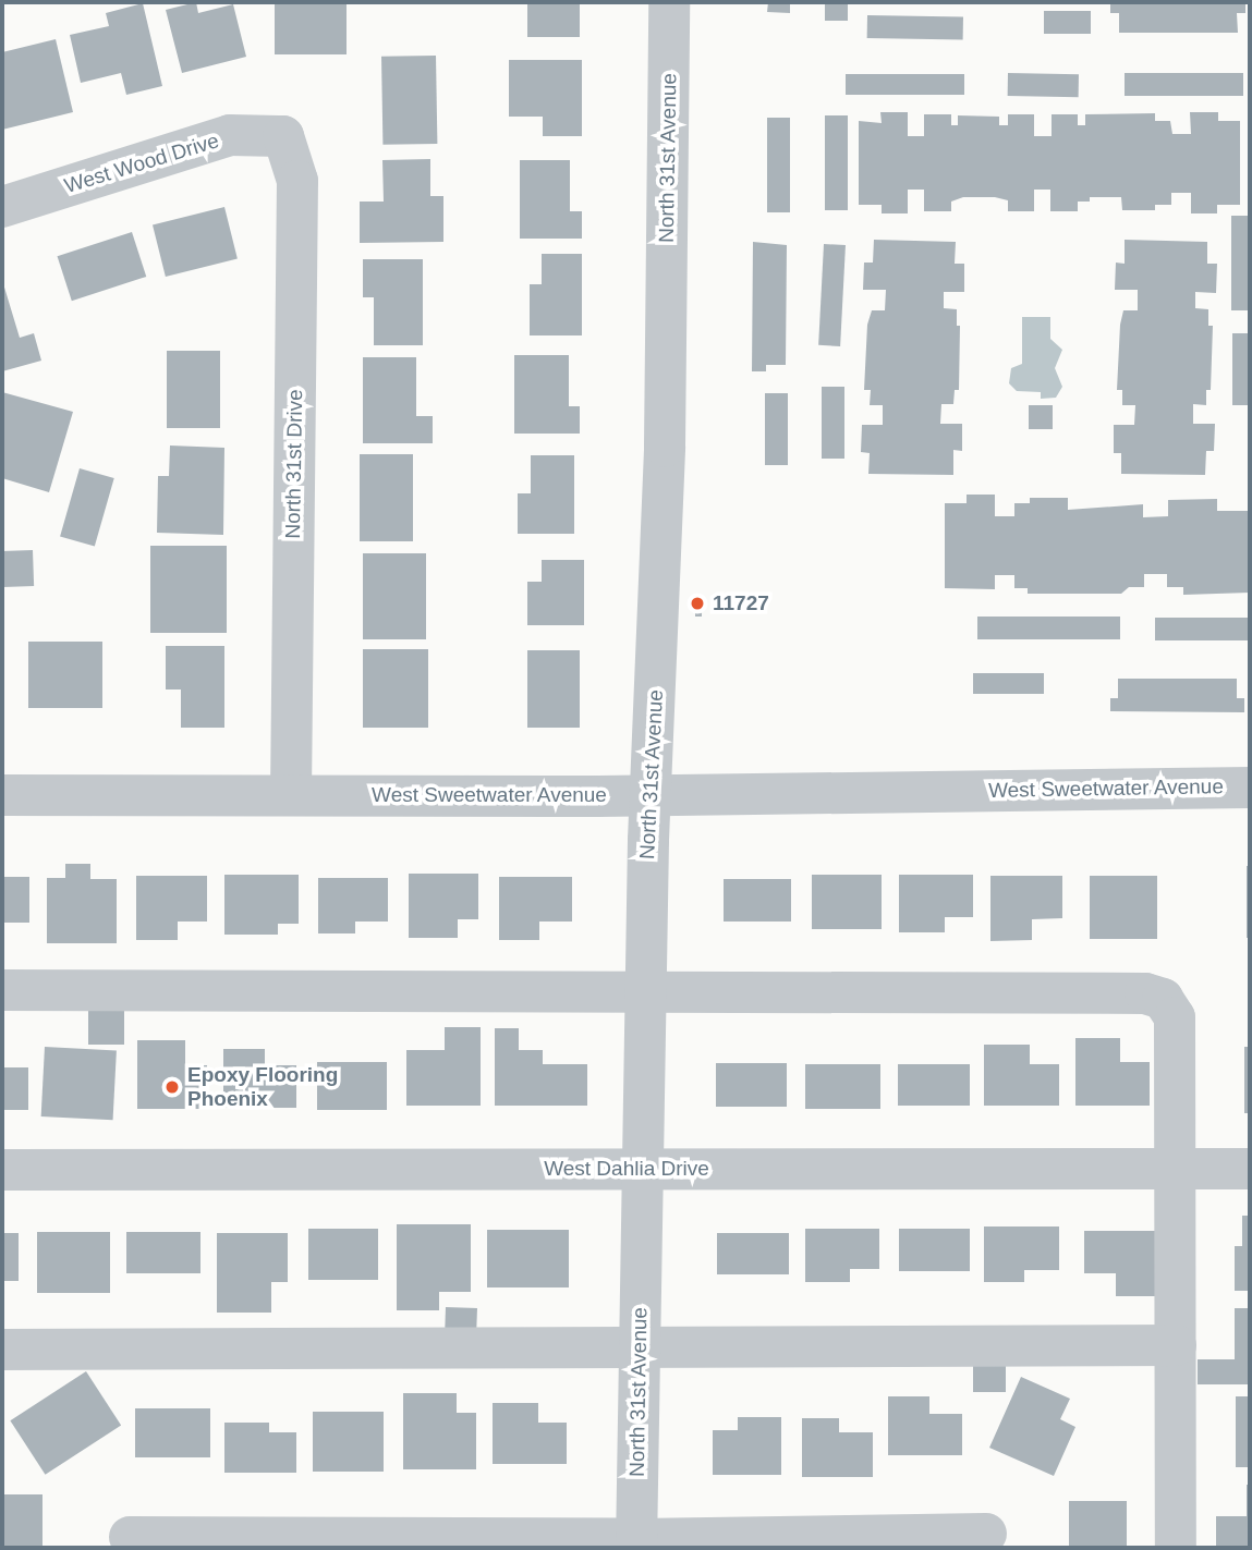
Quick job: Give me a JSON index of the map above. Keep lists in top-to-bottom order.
{
  "streets": {
    "street": [
      "North 31st Avenue",
      "West Wood Drive",
      "North 31st Drive",
      "West Sweetwater Avenue",
      "West Dahlia Drive"
    ]
  },
  "crossings": [
    ["North 31st Avenue", "West Sweetwater Avenue"],
    ["North 31st Avenue", "West Dahlia Drive"],
    ["West Wood Drive", "North 31st Drive"],
    ["North 31st Drive", "West Sweetwater Avenue"]
  ],
  "places": ["11727", "Epoxy Flooring Phoenix"]
}
